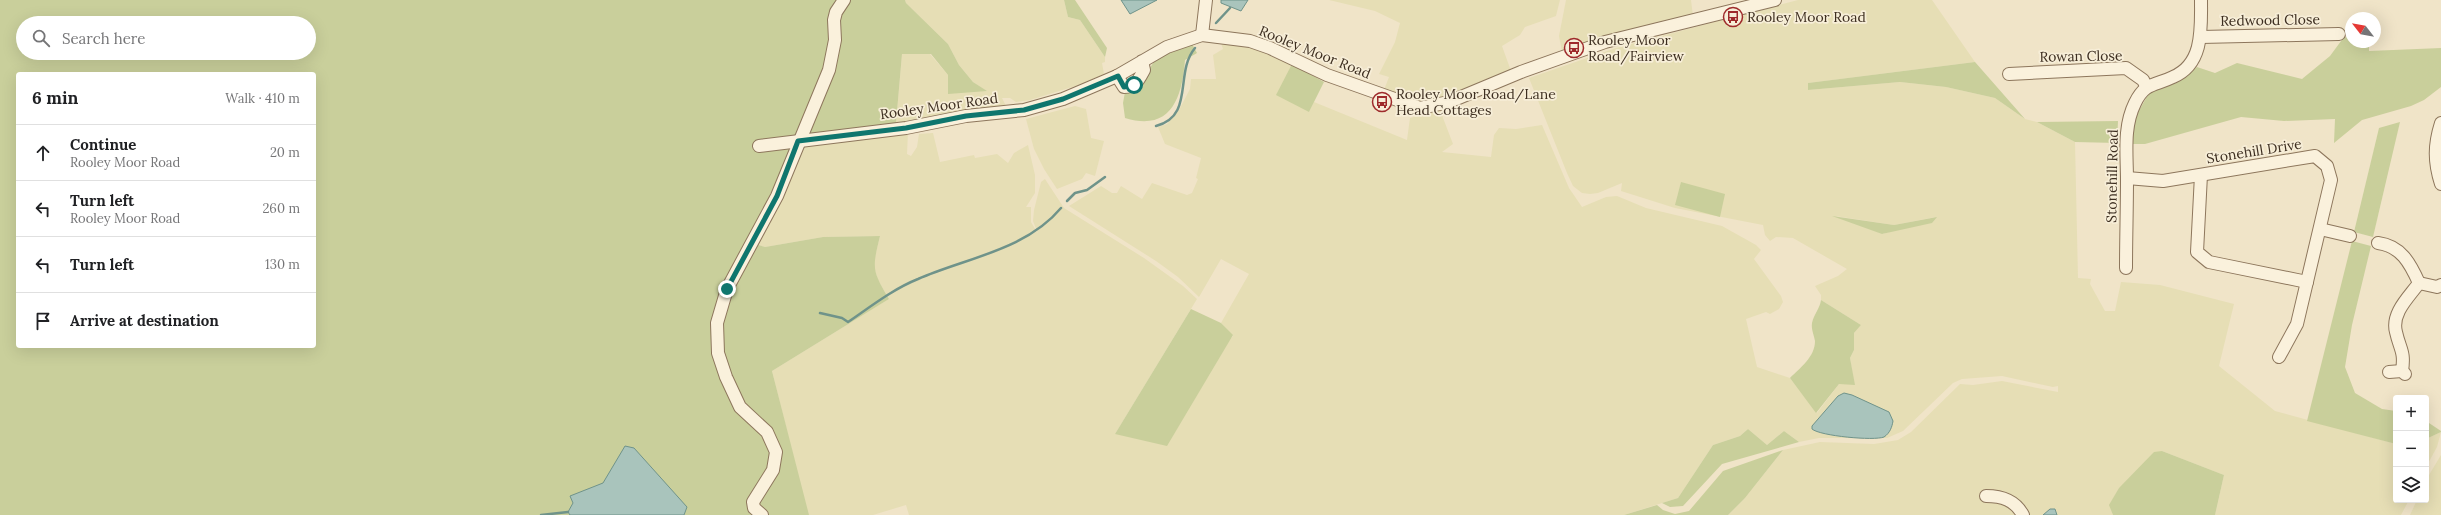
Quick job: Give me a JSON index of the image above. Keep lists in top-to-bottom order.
{
  "streets": {
    "street": [
      "Redwood Close",
      "Rooley Moor Road",
      "Rowan Close",
      "Stonehill Drive",
      "Stonehill Road"
    ]
  },
  "crossings": [
    ["Rowan Close", "Stonehill Road"],
    ["Stonehill Drive", "Stonehill Road"]
  ],
  "places": {
    "bus stop": ["Rooley Moor Road", "Rooley Moor Road/Fairview", "Rooley Moor Road/Lane Head Cottages"]
  },
  "north": "top left",
  "page": {
    "search": "Search here",
    "heading": ["6 min", "Walk · 410 m"],
    "list": [
      ["Continue", "Rooley Moor Road", "20 m"],
      ["Turn left", "Rooley Moor Road", "260 m"],
      ["Turn left", "130 m"],
      "Arrive at destination"
    ],
    "map_buttons": ["+", "−"]
  }
}
